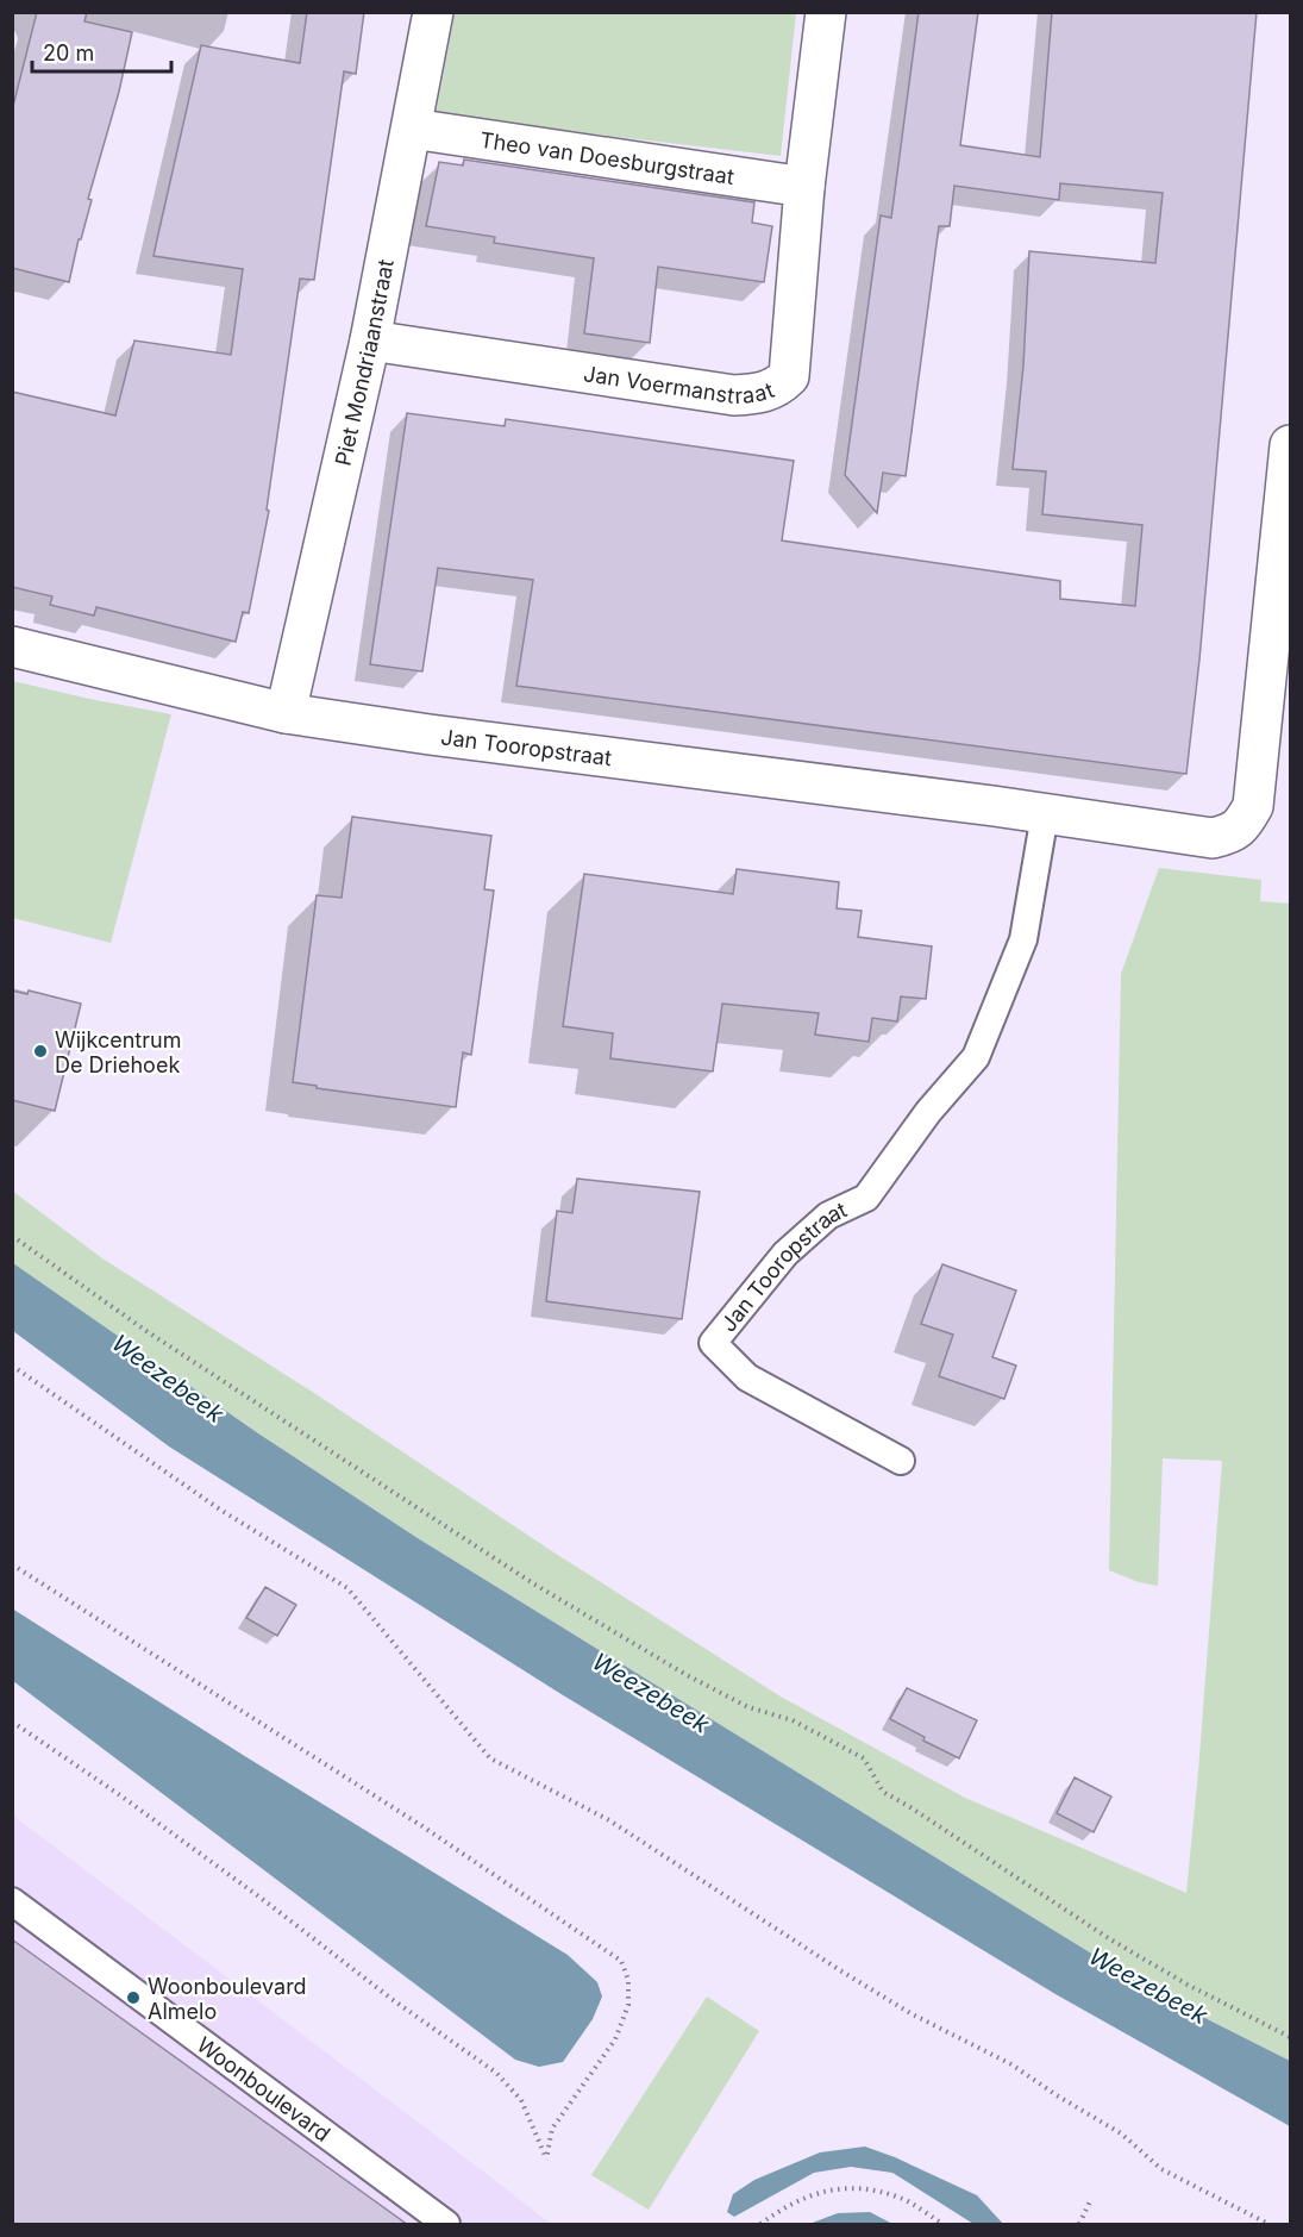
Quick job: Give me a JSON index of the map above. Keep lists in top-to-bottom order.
{
  "streets": {
    "street": [
      "Theo van Doesburgstraat",
      "Piet Mondriaanstraat",
      "Jan Voermanstraat",
      "Jan Tooropstraat"
    ],
    "lane": ["Woonboulevard"]
  },
  "crossings": [
    ["Theo van Doesburgstraat", "Piet Mondriaanstraat"],
    ["Theo van Doesburgstraat", "Jan Voermanstraat"],
    ["Piet Mondriaanstraat", "Jan Voermanstraat"],
    ["Piet Mondriaanstraat", "Jan Tooropstraat"]
  ],
  "water": ["Weezebeek"],
  "places": ["Wijkcentrum De Driehoek", "Woonboulevard Almelo"],
  "scale_bar": "20 m"
}
